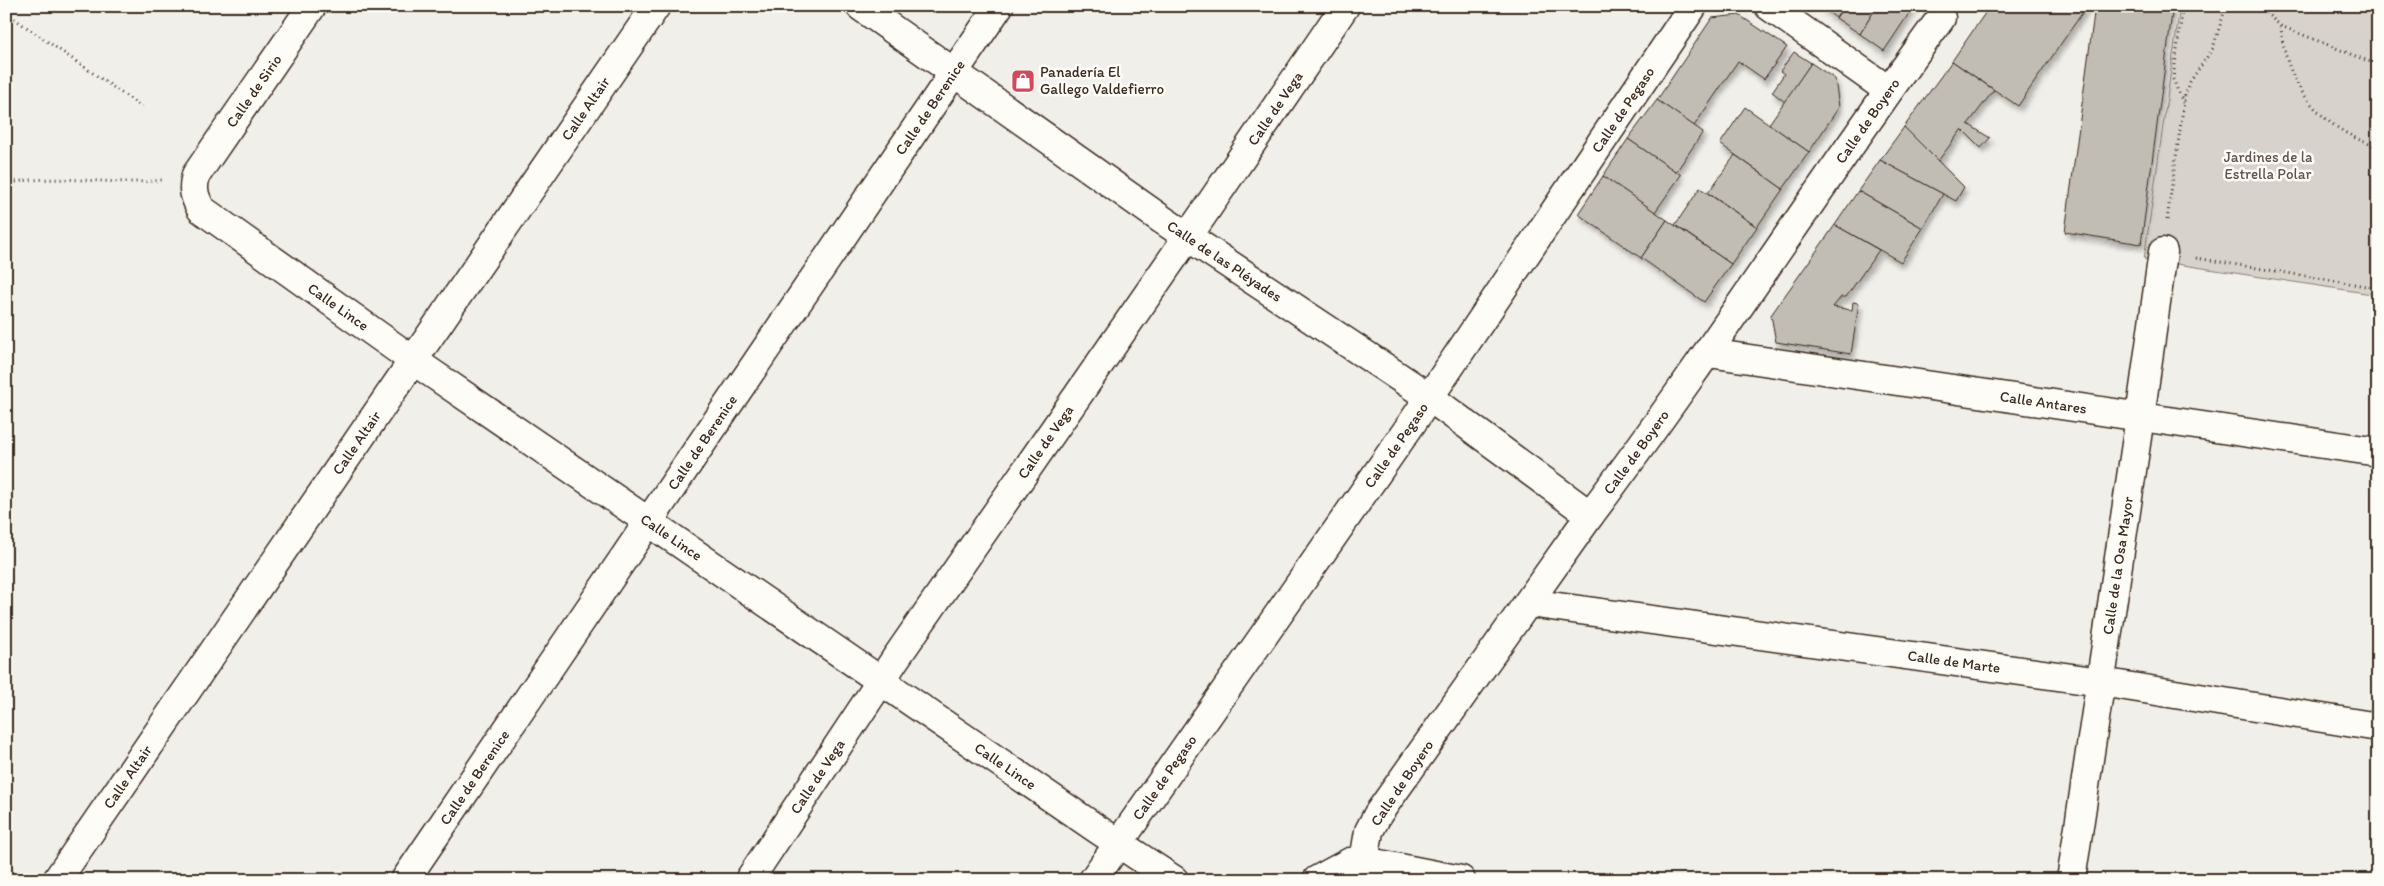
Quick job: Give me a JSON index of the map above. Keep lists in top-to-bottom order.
{
  "streets": {
    "street": [
      "Calle de Sirio",
      "Calle de Berenice",
      "Calle Altair",
      "Calle de Vega",
      "Calle de Pegaso",
      "Calle de Boyero",
      "Calle de las Pléyades",
      "Calle Lince",
      "Calle Antares",
      "Calle de la Osa Mayor",
      "Calle de Marte"
    ]
  },
  "crossings": [
    ["Calle de Sirio", "Calle Lince"],
    ["Calle de Berenice", "Calle de las Pléyades"],
    ["Calle de Berenice", "Calle Lince"],
    ["Calle Altair", "Calle Lince"],
    ["Calle de Vega", "Calle de las Pléyades"],
    ["Calle de Vega", "Calle Lince"],
    ["Calle de Pegaso", "Calle de las Pléyades"],
    ["Calle de Pegaso", "Calle Lince"],
    ["Calle de Boyero", "Calle de las Pléyades"],
    ["Calle de Boyero", "Calle Antares"],
    ["Calle de Boyero", "Calle de Marte"],
    ["Calle Antares", "Calle de la Osa Mayor"],
    ["Calle de la Osa Mayor", "Calle de Marte"]
  ],
  "parks": ["Jardines de la Estrella Polar"],
  "places": {
    "shop": ["Panadería El Gallego Valdefierro"]
  }
}
